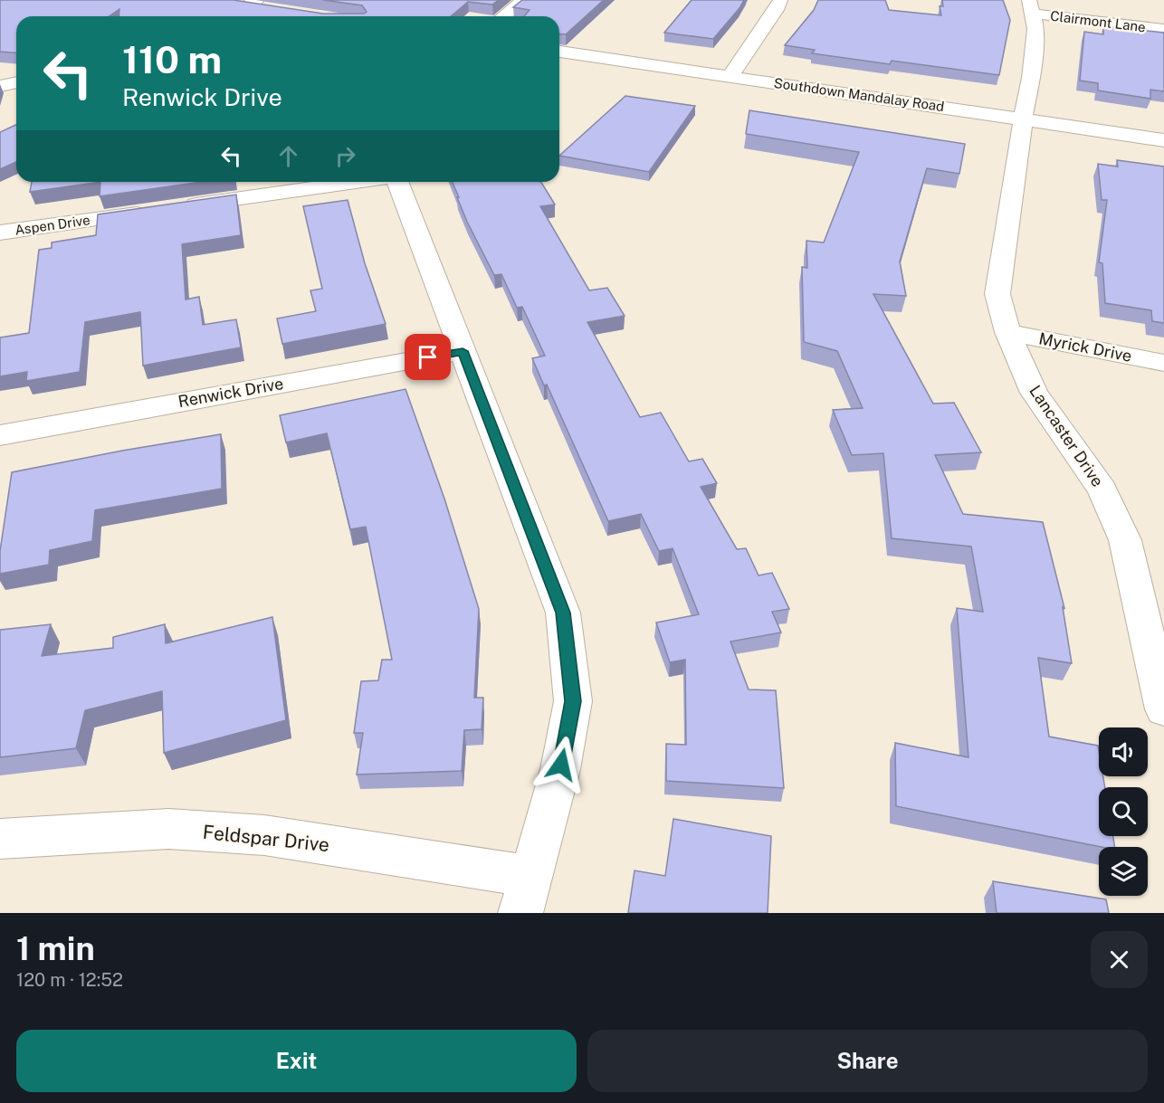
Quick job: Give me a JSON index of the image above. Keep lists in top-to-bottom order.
{
  "streets": {
    "street": [
      "Clairmont Lane",
      "Southdown Mandalay Road",
      "Aspen Drive",
      "Myrick Drive",
      "Renwick Drive",
      "Lancaster Drive",
      "Feldspar Drive"
    ]
  },
  "crossings": [
    ["Clairmont Lane", "Lancaster Drive"],
    ["Southdown Mandalay Road", "Lancaster Drive"],
    ["Myrick Drive", "Lancaster Drive"]
  ],
  "page": {
    "turn": ["110 m", "Renwick Drive"],
    "heading": ["1 min", "120 m · 12:52"],
    "buttons": ["Exit", "Share"]
  }
}
